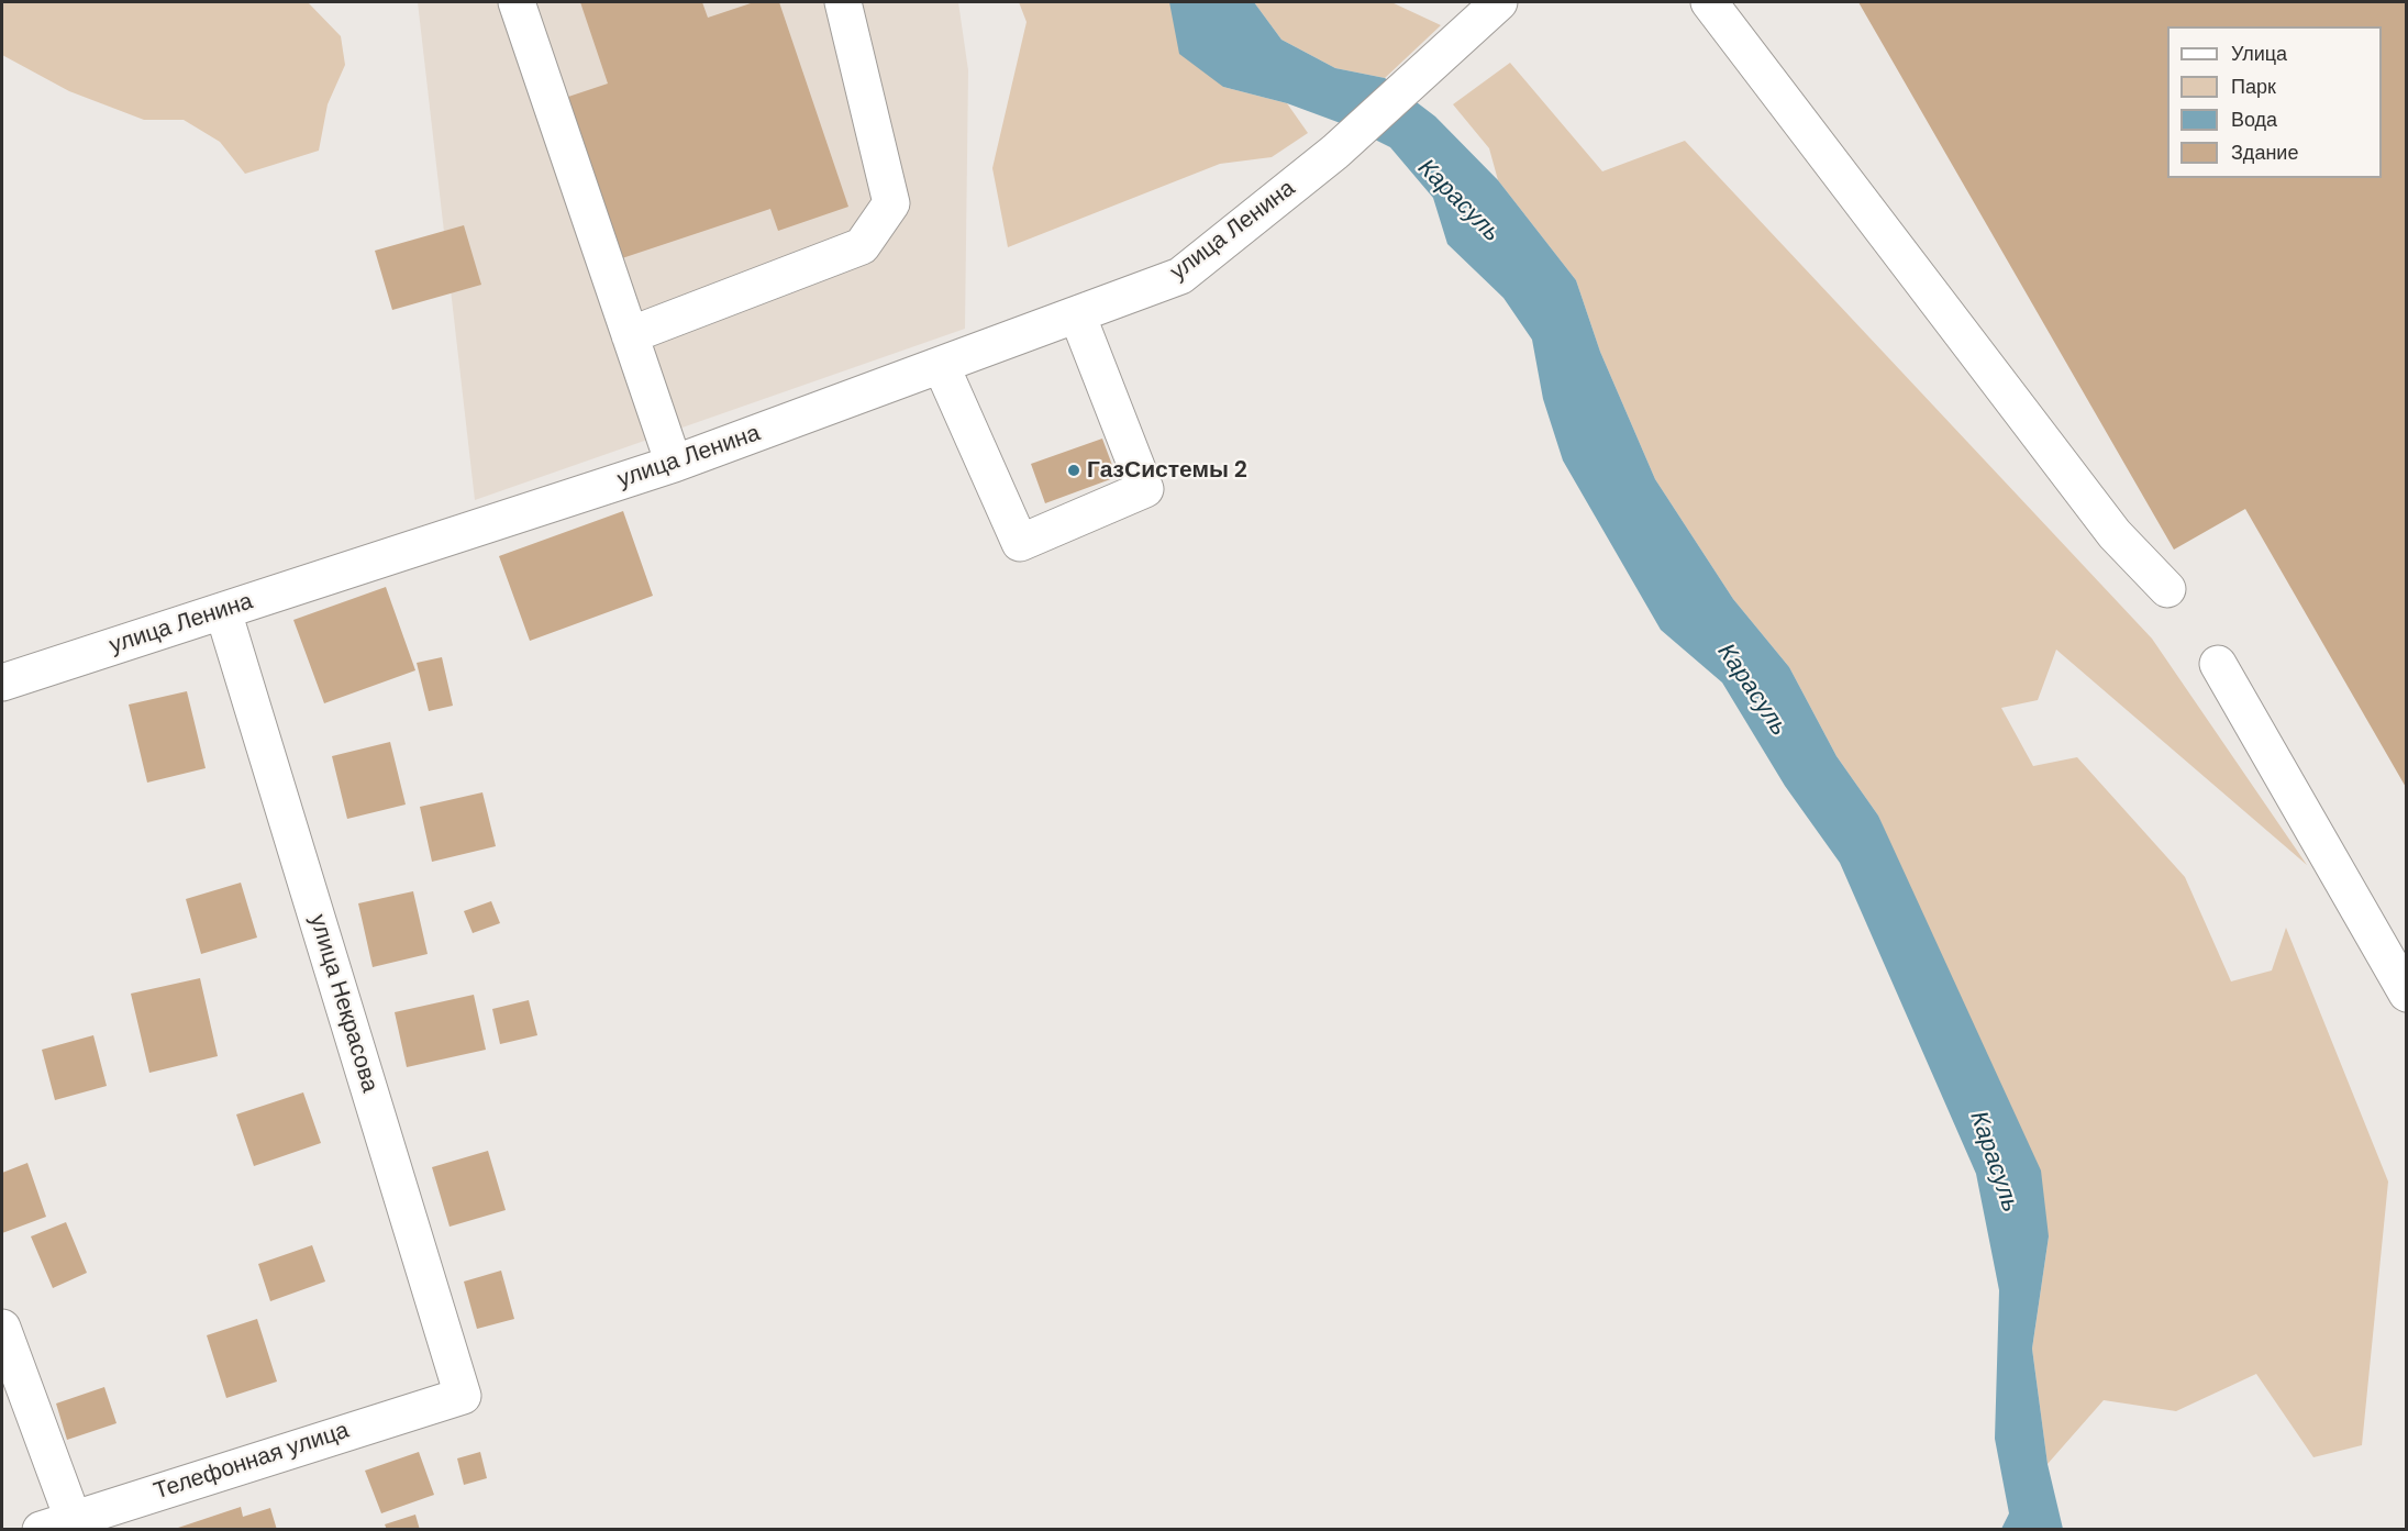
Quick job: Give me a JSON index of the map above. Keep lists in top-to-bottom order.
{
  "streets": {
    "street": ["улица Ленина", "улица Некрасова", "Телефонная улица"]
  },
  "crossings": [
    ["улица Ленина", "улица Некрасова"],
    ["улица Некрасова", "Телефонная улица"]
  ],
  "water": ["Карасуль"],
  "places": ["ГазСистемы 2"],
  "legend": [
    "Улица",
    "Парк",
    "Вода",
    "Здание"
  ]
}
